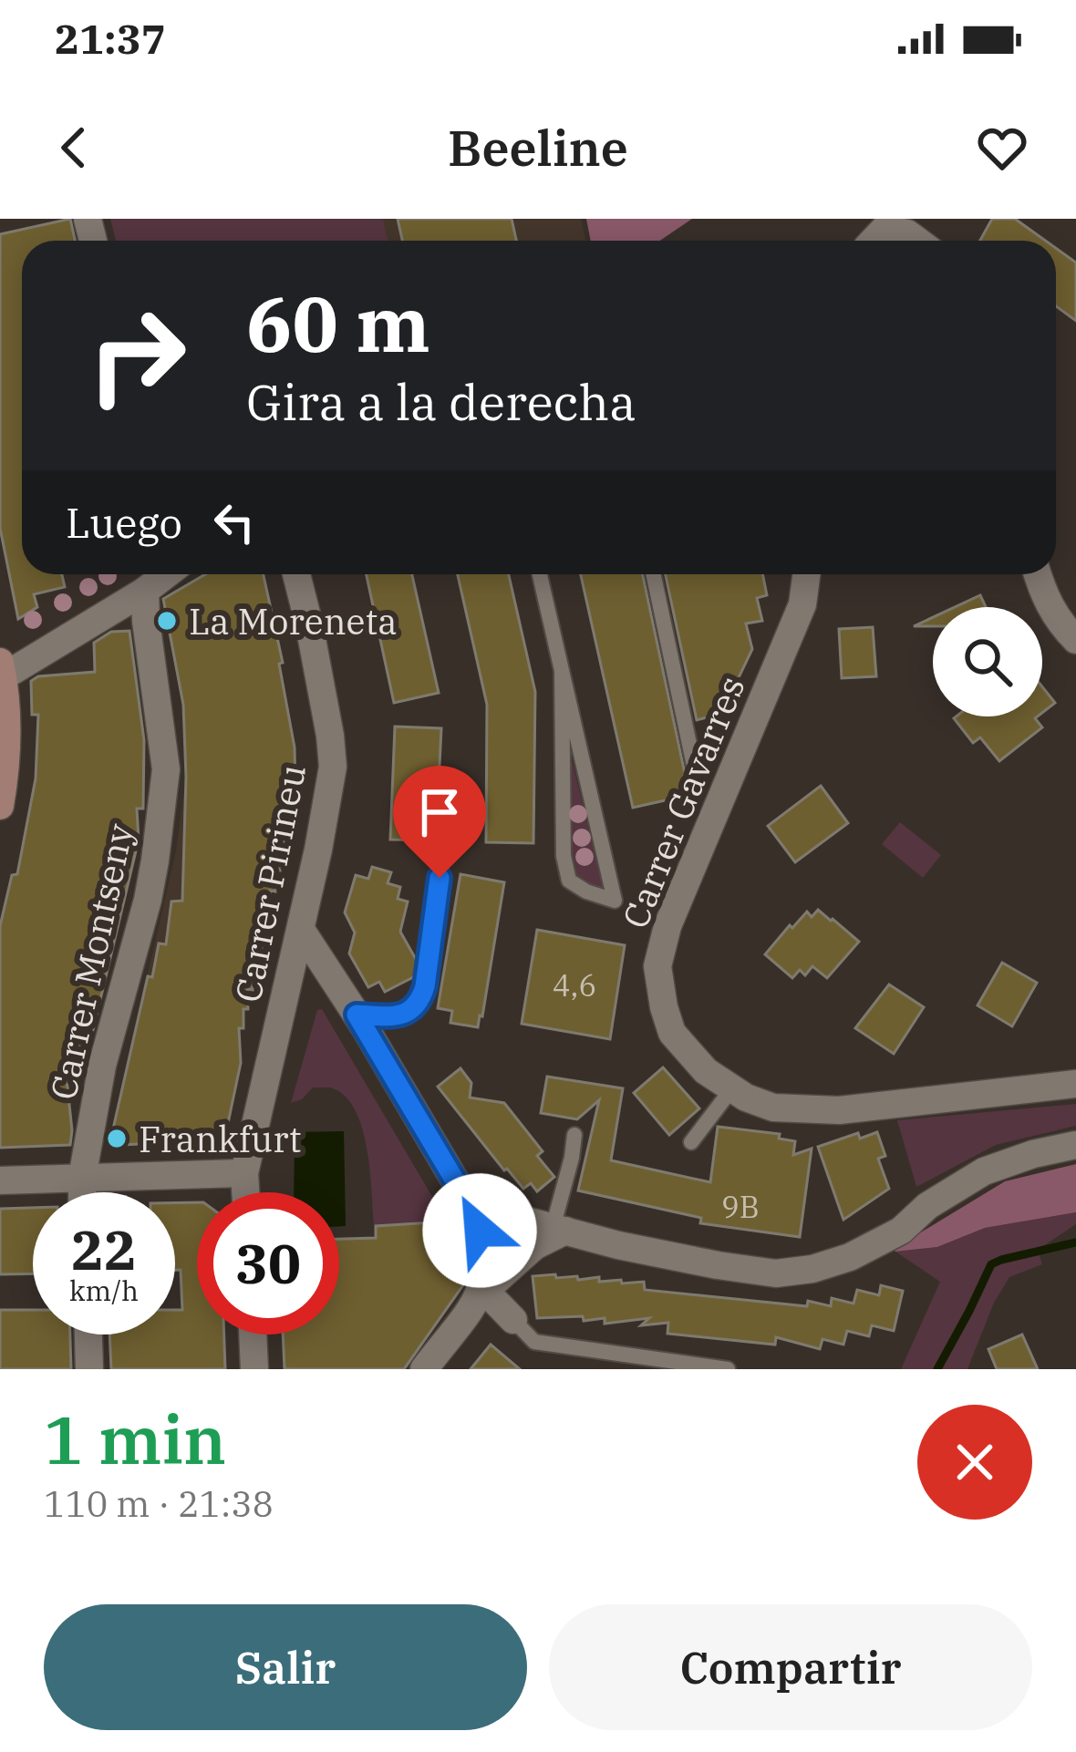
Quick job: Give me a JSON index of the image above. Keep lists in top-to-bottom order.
{
  "streets": {
    "street": ["Carrer Gavarres", "Carrer Pirineu", "Carrer Montseny"]
  },
  "places": ["La Moreneta", "Frankfurt"],
  "house_numbers": ["4,6", "9B"],
  "page": {
    "status": "21:37",
    "header": "Beeline",
    "turn": ["60 m", "Gira a la derecha"],
    "then": "Luego",
    "speed": "22 km/h",
    "limit": "30",
    "heading": ["1 min", "110 m · 21:38"],
    "buttons": ["Salir", "Compartir"]
  }
}
